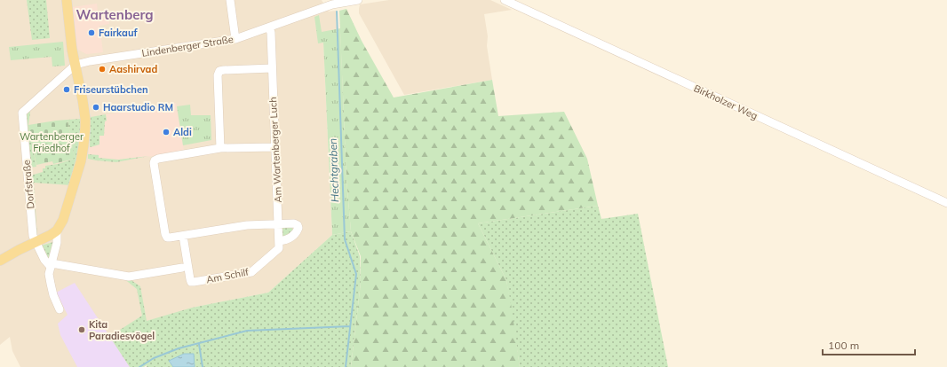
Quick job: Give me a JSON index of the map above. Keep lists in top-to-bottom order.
{
  "streets": {
    "street": [
      "Lindenberger Straße",
      "Birkholzer Weg",
      "Am Wartenberger Luch",
      "Dorfstraße",
      "Am Schilf"
    ]
  },
  "crossings": [
    ["Lindenberger Straße", "Am Wartenberger Luch"],
    ["Lindenberger Straße", "Dorfstraße"],
    ["Am Wartenberger Luch", "Am Schilf"]
  ],
  "districts": ["Wartenberg"],
  "water": ["Hechtgraben"],
  "parks": ["Wartenberger Friedhof"],
  "places": [
    "Fairkauf",
    "Aashirvad",
    "Friseurstübchen",
    "Haarstudio RM",
    "Aldi",
    "Kita Paradiesvögel"
  ],
  "scale_bar": "100 m"
}
